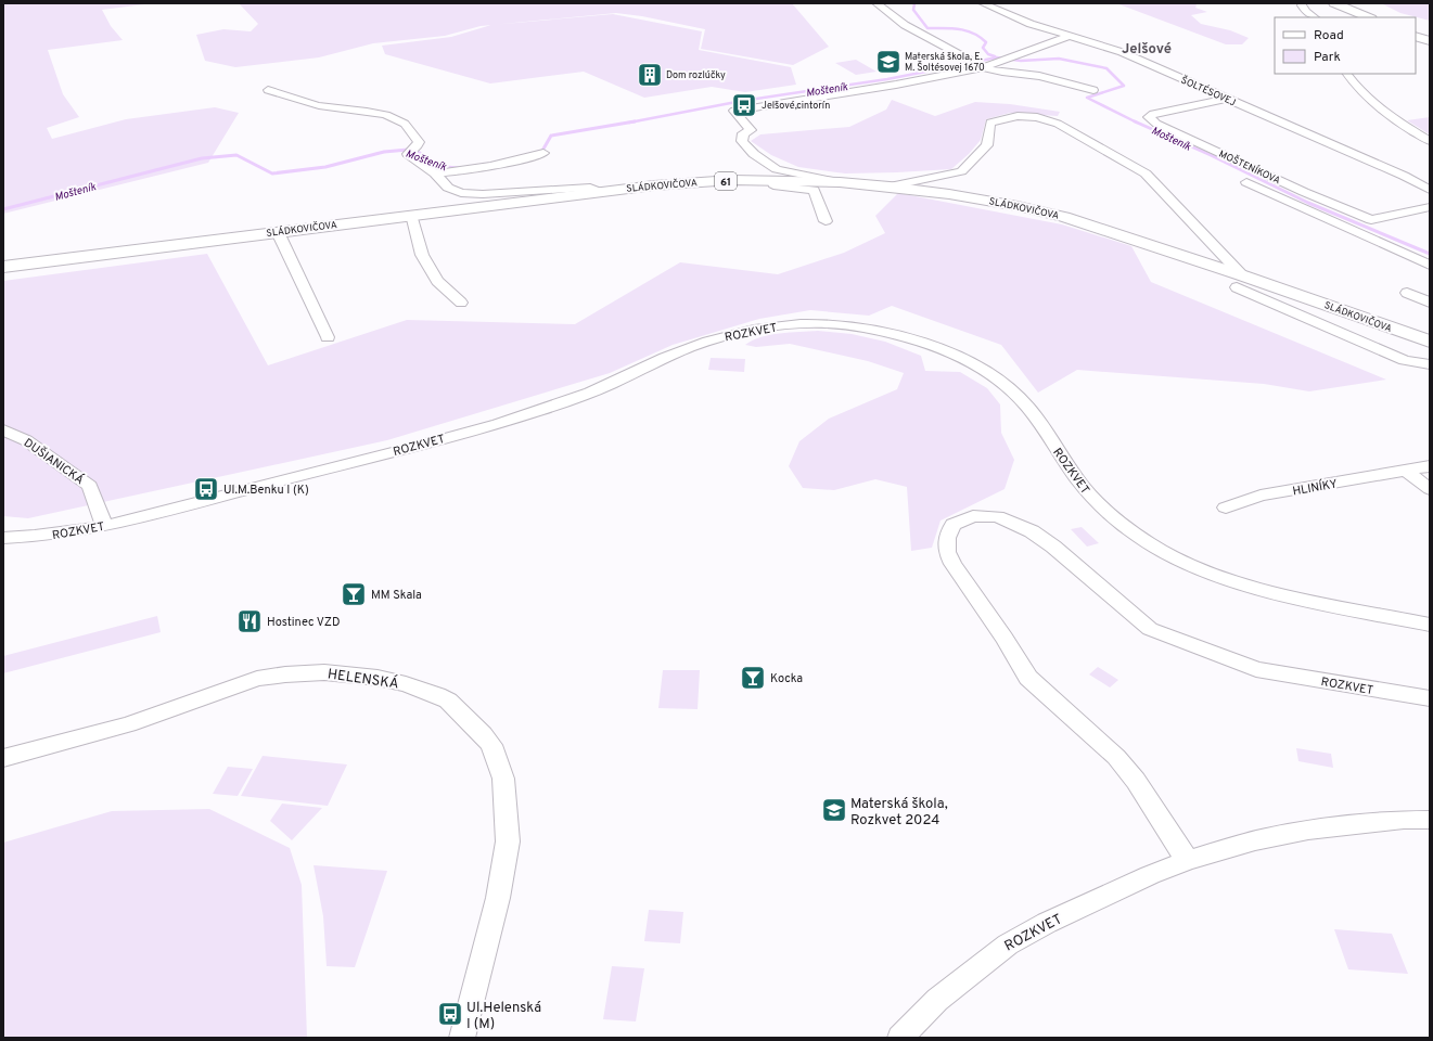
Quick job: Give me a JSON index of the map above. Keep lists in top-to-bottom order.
{
  "streets": {
    "main road": ["61", "SLÁDKOVIČOVA"],
    "street": [
      "ŠOLTÉSOVEJ",
      "MOŠTENÍKOVA",
      "ROZKVET",
      "DUŠIANICKÁ",
      "HLINÍKY",
      "HELENSKÁ"
    ]
  },
  "crossings": [
    ["ŠOLTÉSOVEJ", "MOŠTENÍKOVA"],
    ["ROZKVET", "DUŠIANICKÁ"]
  ],
  "districts": ["Jelšové"],
  "water": ["Mošteník"],
  "places": {
    "school or university": ["Materská škola, E. M. Šoltésovej 1670", "Materská škola, Rozkvet 2024"],
    "building": ["Dom rozlúčky"],
    "bus stop": ["Jelšové,cintorín", "Ul.M.Benku I (K)", "Ul.Helenská I (M)"],
    "bar": ["MM Skala", "Kocka"],
    "restaurant": ["Hostinec VZD"]
  },
  "legend": ["Road", "Park"]
}
